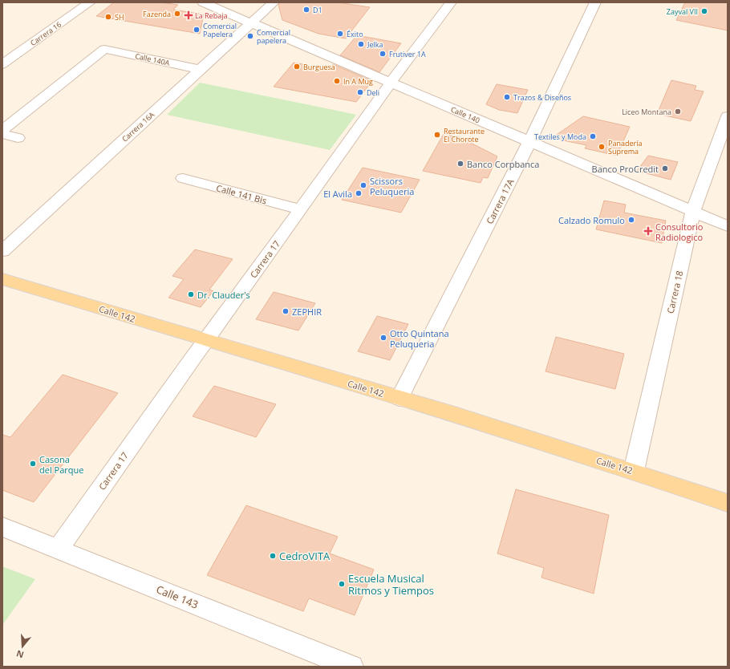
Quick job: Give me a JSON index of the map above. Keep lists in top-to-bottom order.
{
  "streets": {
    "main road": ["Calle 142"],
    "street": [
      "Carrera 16",
      "Calle 140A",
      "Calle 140",
      "Carrera 16A",
      "Calle 141 Bis",
      "Carrera 17A",
      "Carrera 17",
      "Carrera 18",
      "Calle 143"
    ]
  },
  "crossings": [
    ["Calle 140A", "Carrera 16A"],
    ["Calle 140", "Carrera 16A"],
    ["Calle 140", "Carrera 17A"],
    ["Calle 140", "Carrera 17"],
    ["Calle 140", "Carrera 18"],
    ["Calle 141 Bis", "Carrera 17"],
    ["Carrera 17A", "Calle 142"],
    ["Carrera 17", "Calle 142"],
    ["Carrera 17", "Calle 143"],
    ["Carrera 18", "Calle 142"]
  ],
  "places": {
    "other": [
      "D1",
      "Zayval VII",
      "Fazenda",
      "SH",
      "Comercial Papelera",
      "Éxito",
      "Comercial papelera",
      "Jelka",
      "Frutiver 1A",
      "Burguesa",
      "In A Mug",
      "Deli",
      "Trazos & Diseños",
      "Liceo Montana",
      "Restaurante El Chorote",
      "Textiles y Moda",
      "Panadería Suprema",
      "Banco Corpbanca",
      "Banco ProCredit",
      "Scissors Peluqueria",
      "El Avila",
      "Calzado Romulo",
      "Dr. Clauder's",
      "ZEPHIR",
      "Otto Quintana Peluqueria",
      "Casona del Parque",
      "CedroVITA",
      "Escuela Musical Ritmos y Tiempos"
    ],
    "health": ["La Rebaja", "Consultorio Radiologico"]
  },
  "north": "bottom"
}
